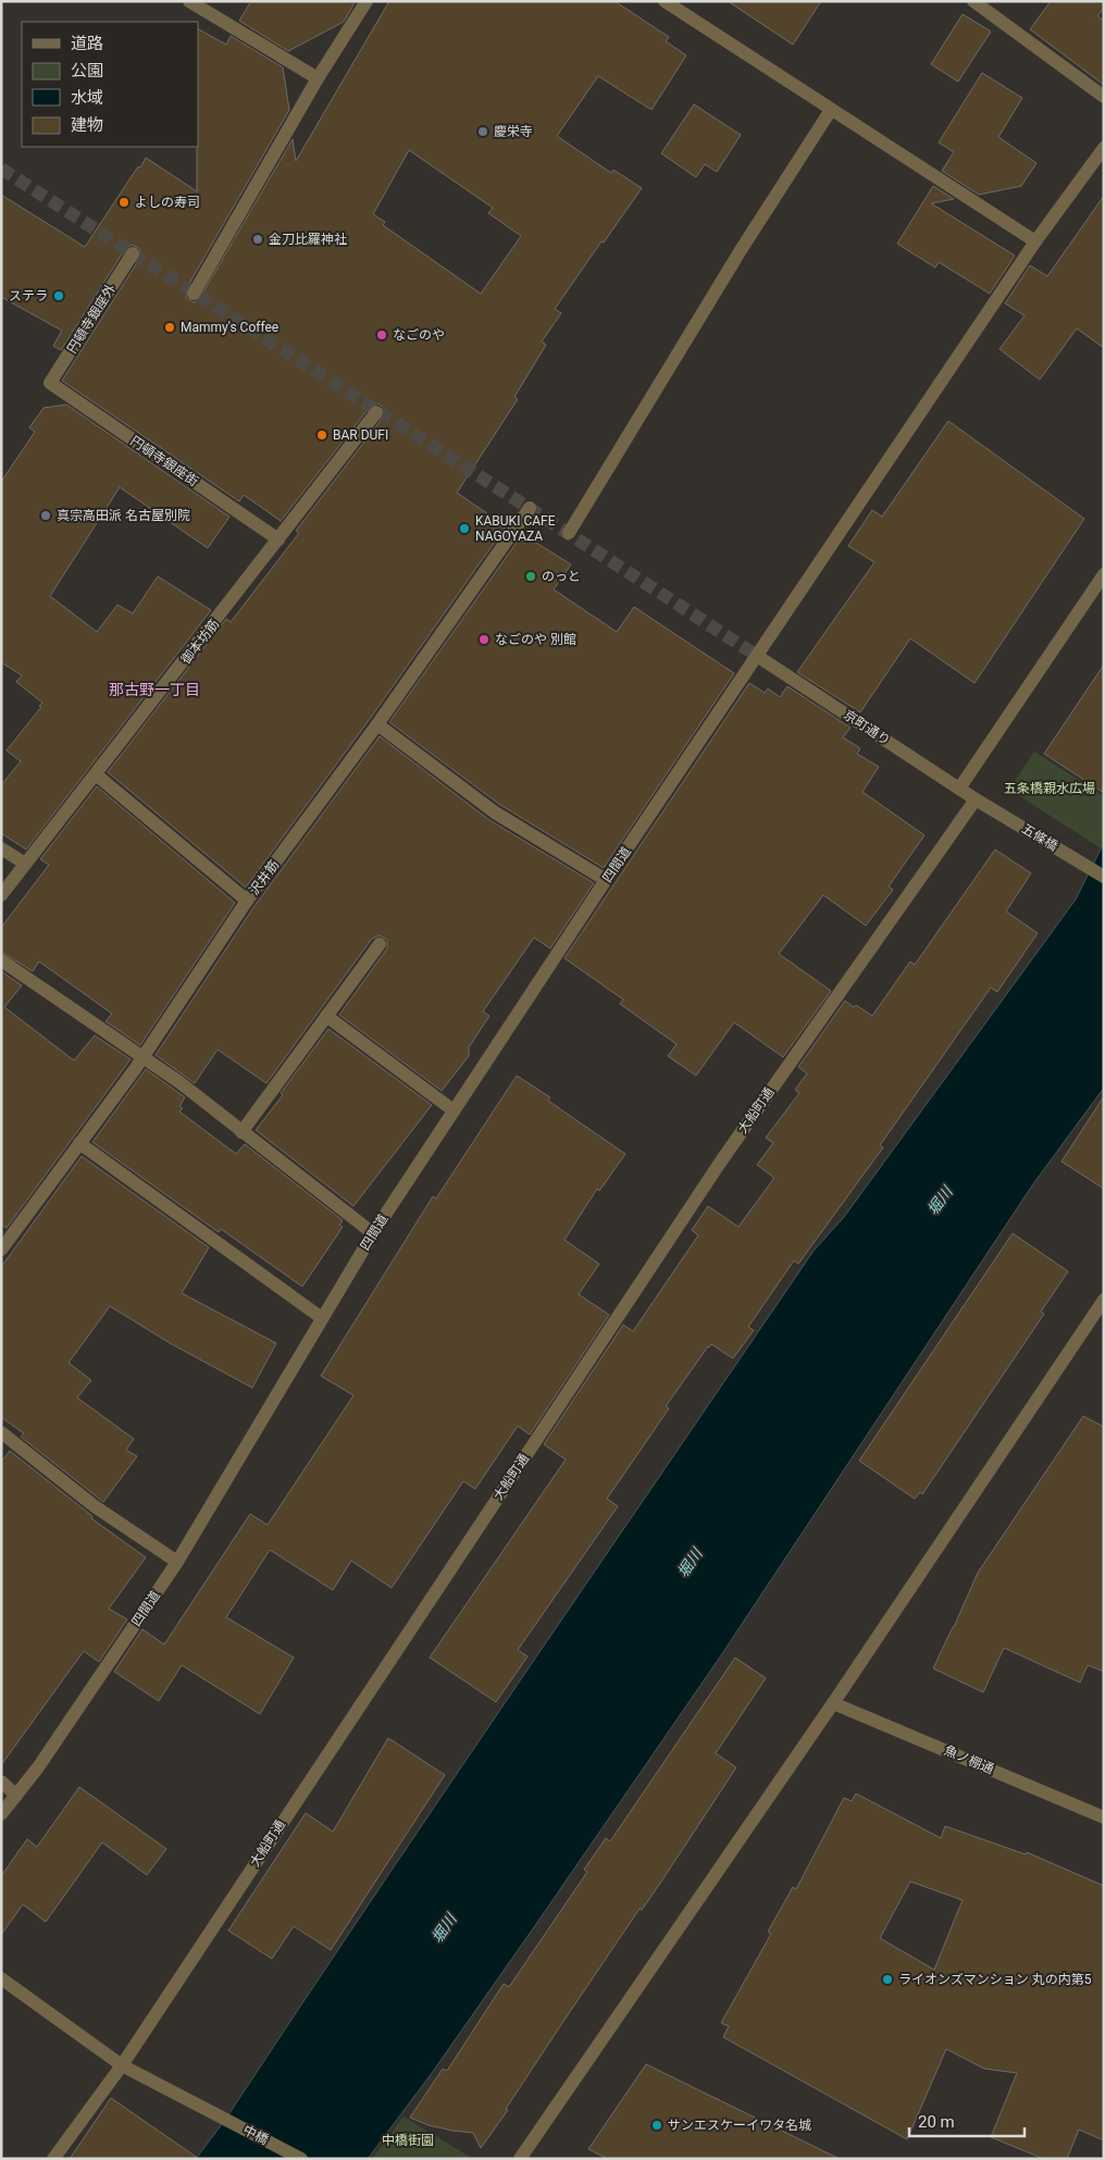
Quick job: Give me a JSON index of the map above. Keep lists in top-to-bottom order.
{
  "streets": {
    "street": [
      "円頓寺銀座外",
      "円頓寺銀座街",
      "御本坊筋",
      "京町通り",
      "五條橋",
      "四間道",
      "沢井筋",
      "大船町通",
      "魚ノ棚通",
      "中橋"
    ]
  },
  "crossings": [
    ["円頓寺銀座外", "円頓寺銀座街"],
    ["円頓寺銀座街", "御本坊筋"],
    ["京町通り", "五條橋"],
    ["京町通り", "四間道"],
    ["京町通り", "大船町通"],
    ["五條橋", "大船町通"],
    ["大船町通", "中橋"]
  ],
  "districts": ["那古野一丁目"],
  "water": ["堀川"],
  "parks": ["五条橋親水広場", "中橋街園"],
  "places": [
    "慶栄寺",
    "よしの寿司",
    "金刀比羅神社",
    "ステラ",
    "Mammy's Coffee",
    "なごのや",
    "BAR DUFI",
    "真宗高田派 名古屋別院",
    "KABUKI CAFE NAGOYAZA",
    "のっと",
    "なごのや 別館",
    "ライオンズマンション 丸の内第5",
    "サンエスケーイワタ名城"
  ],
  "legend": [
    "道路",
    "公園",
    "水域",
    "建物"
  ],
  "scale_bar": "20 m"
}
